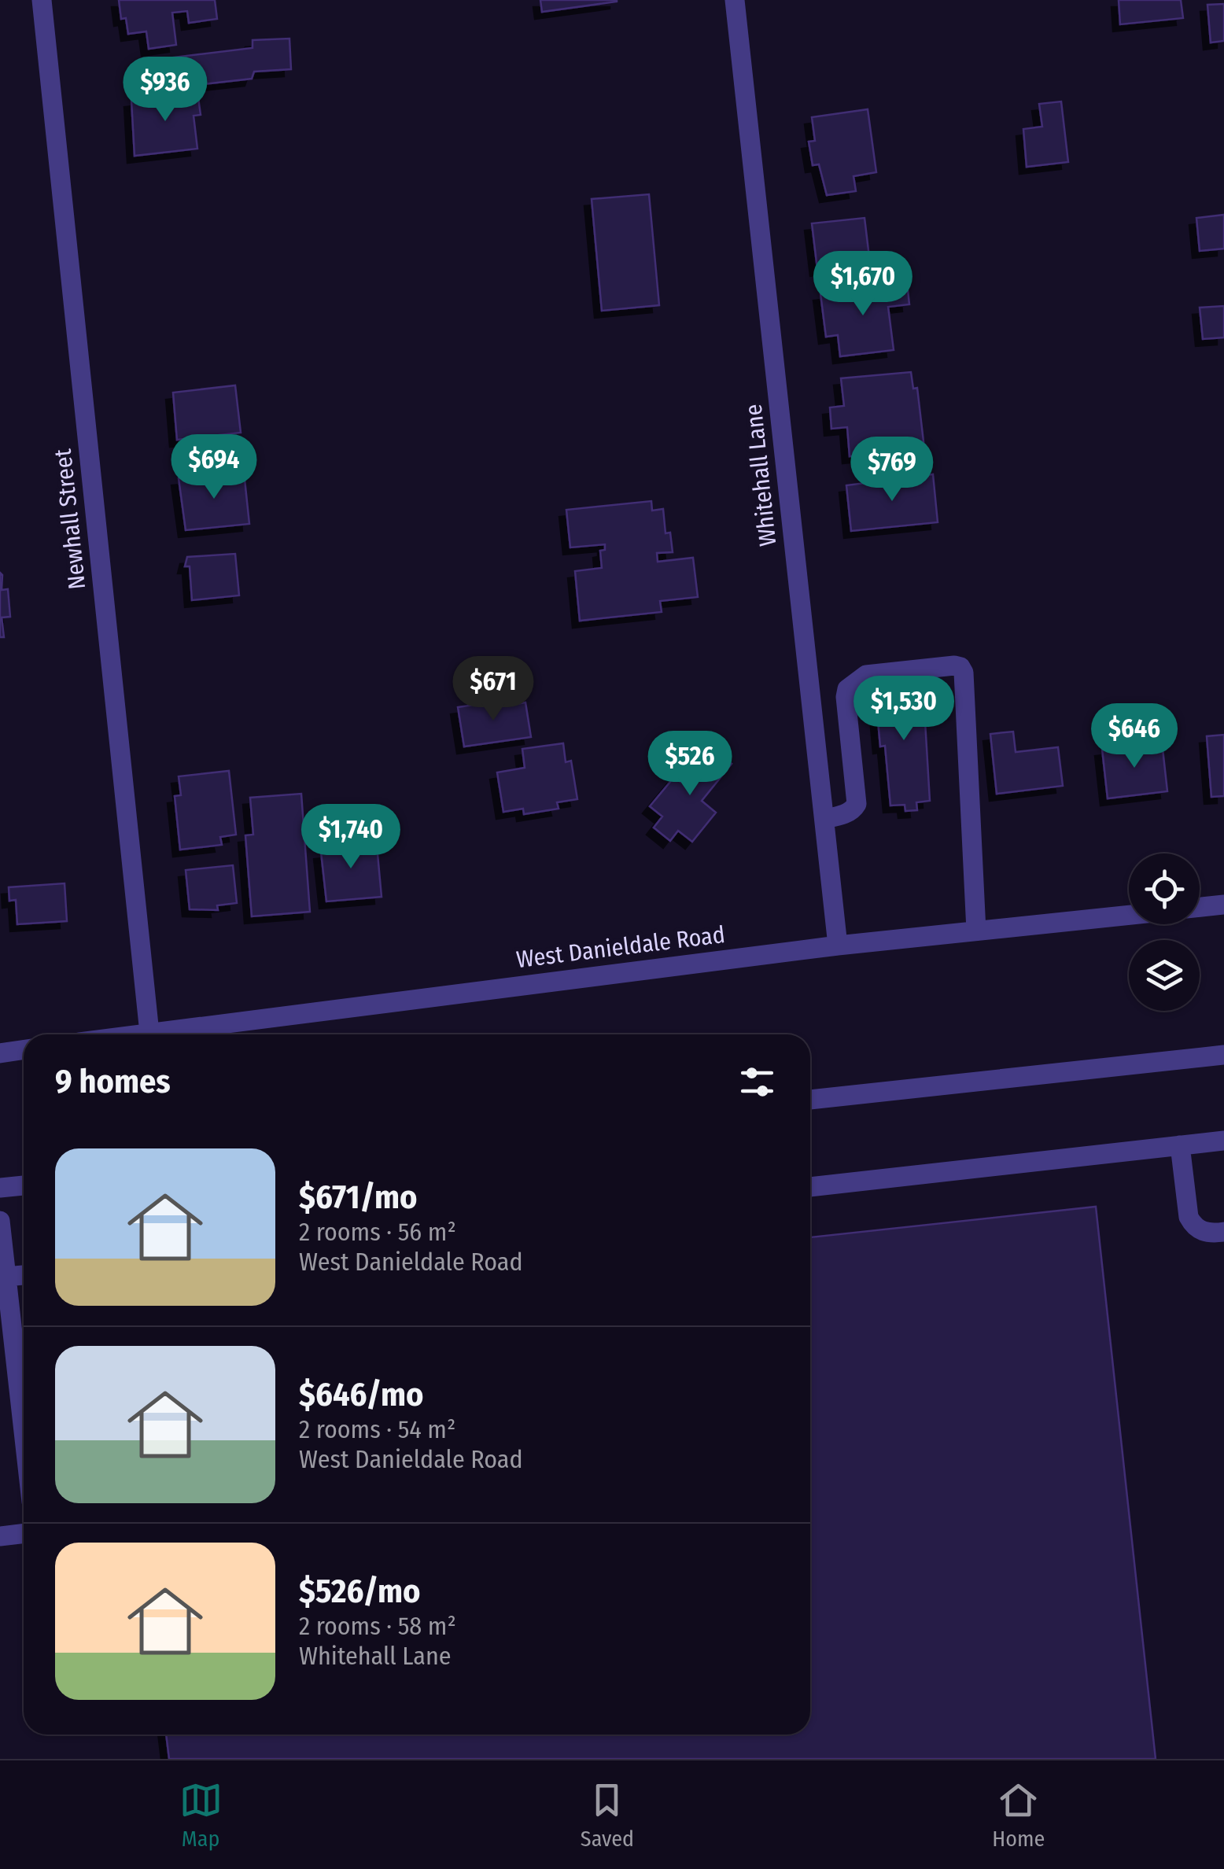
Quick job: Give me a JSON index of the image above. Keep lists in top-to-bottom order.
{
  "streets": {
    "street": ["Whitehall Lane", "Newhall Street", "West Danieldale Road"]
  },
  "crossings": [
    ["Whitehall Lane", "West Danieldale Road"],
    ["Newhall Street", "West Danieldale Road"]
  ],
  "page": {
    "price": [
      "$936",
      "$1,670",
      "$694",
      "$769",
      "$671",
      "$1,530",
      "$646",
      "$526",
      "$1,740"
    ],
    "heading": "9 homes",
    "list": [
      {
        "name": "$671/mo",
        "note": "2 rooms · 56 m² · West Danieldale Road"
      },
      {
        "name": "$646/mo",
        "note": "2 rooms · 54 m² · West Danieldale Road"
      },
      {
        "name": "$526/mo",
        "note": "2 rooms · 58 m² · Whitehall Lane"
      }
    ],
    "tabs": ["Map", "Saved", "Home"]
  }
}
